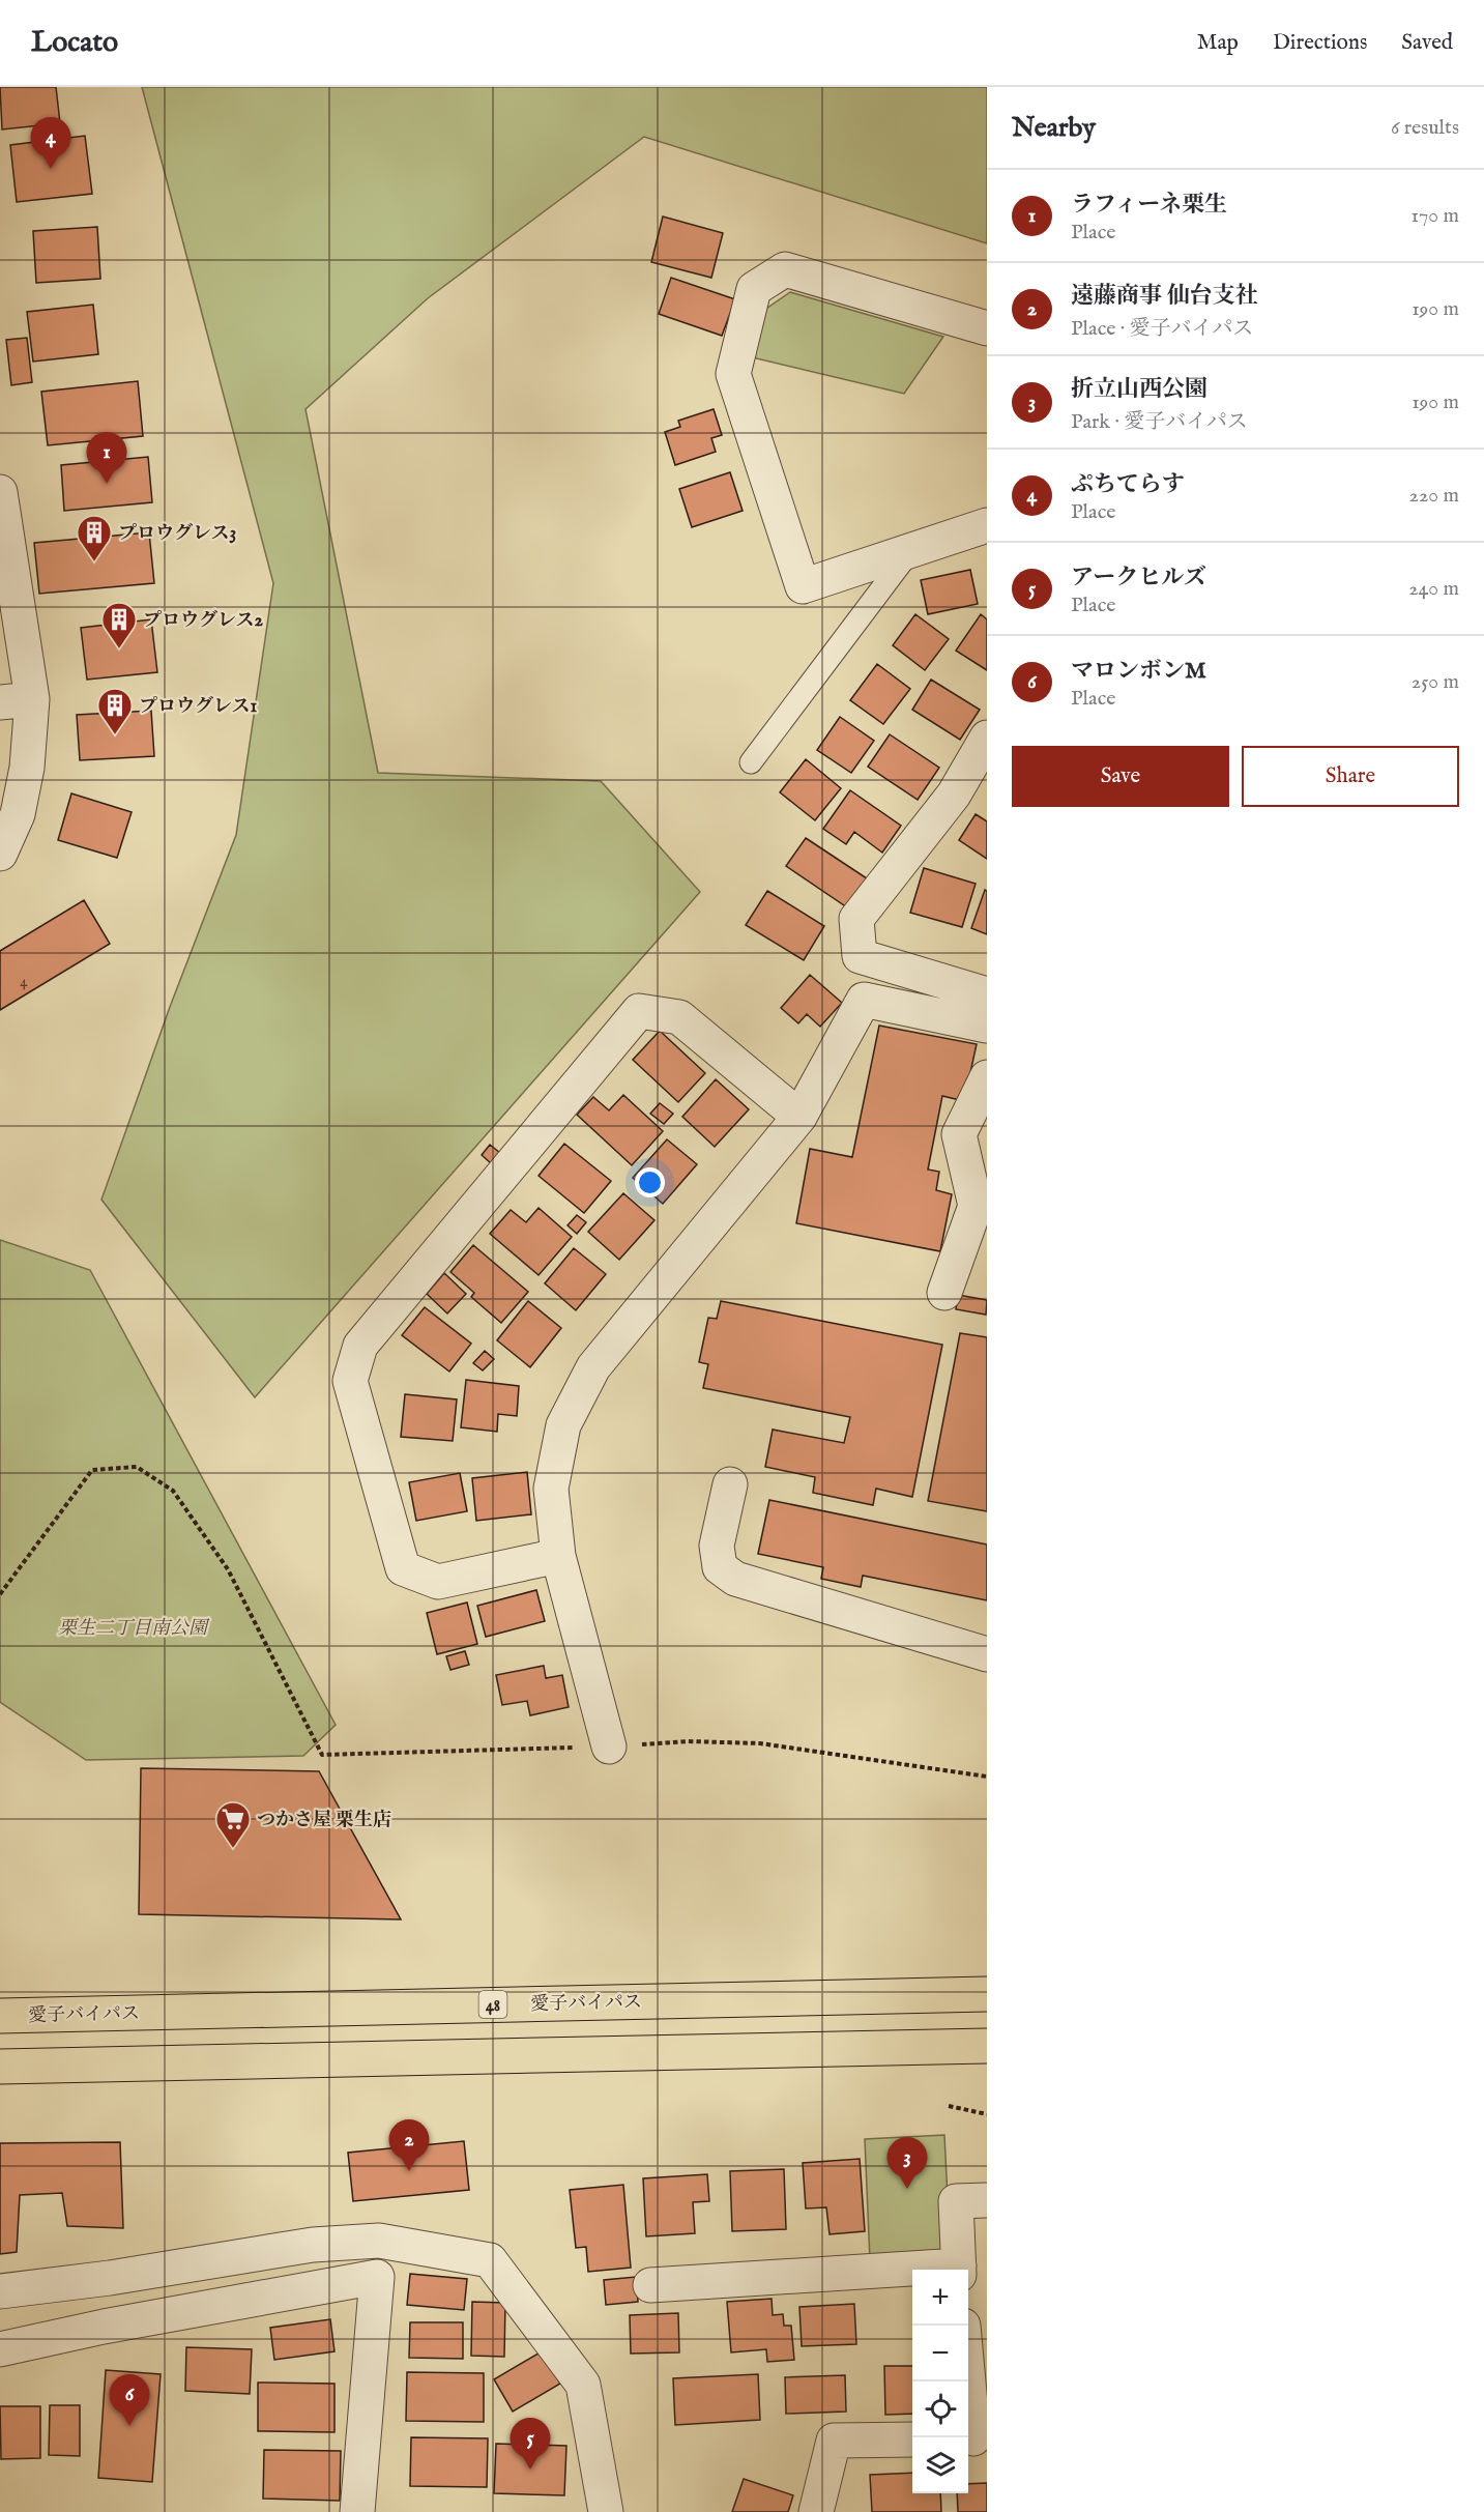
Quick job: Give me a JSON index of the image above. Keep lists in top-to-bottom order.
{
  "streets": {
    "highway": ["愛子バイパス", "48"]
  },
  "parks": ["栗生二丁目南公園"],
  "places": {
    "building": ["プロウグレス3", "プロウグレス2", "プロウグレス1"],
    "supermarket": ["つかさ屋 栗生店"]
  },
  "house_numbers": ["4"],
  "page": {
    "header": "Locato",
    "nav": ["Map", "Directions", "Saved"],
    "heading": ["Nearby", "6 results"],
    "pins": [
      "4",
      "1",
      "2",
      "3",
      "6",
      "5"
    ],
    "list": [
      {
        "mark": "1",
        "name": "ラフィーネ栗生",
        "note": "Place",
        "value": "170 m"
      },
      {
        "mark": "2",
        "name": "遠藤商事 仙台支社",
        "note": "Place · 愛子バイパス",
        "value": "190 m"
      },
      {
        "mark": "3",
        "name": "折立山西公園",
        "note": "Park · 愛子バイパス",
        "value": "190 m"
      },
      {
        "mark": "4",
        "name": "ぷちてらす",
        "note": "Place",
        "value": "220 m"
      },
      {
        "mark": "5",
        "name": "アークヒルズ",
        "note": "Place",
        "value": "240 m"
      },
      {
        "mark": "6",
        "name": "マロンボンM",
        "note": "Place",
        "value": "250 m"
      }
    ],
    "buttons": ["Save", "Share"],
    "map_buttons": ["+", "−"]
  }
}
